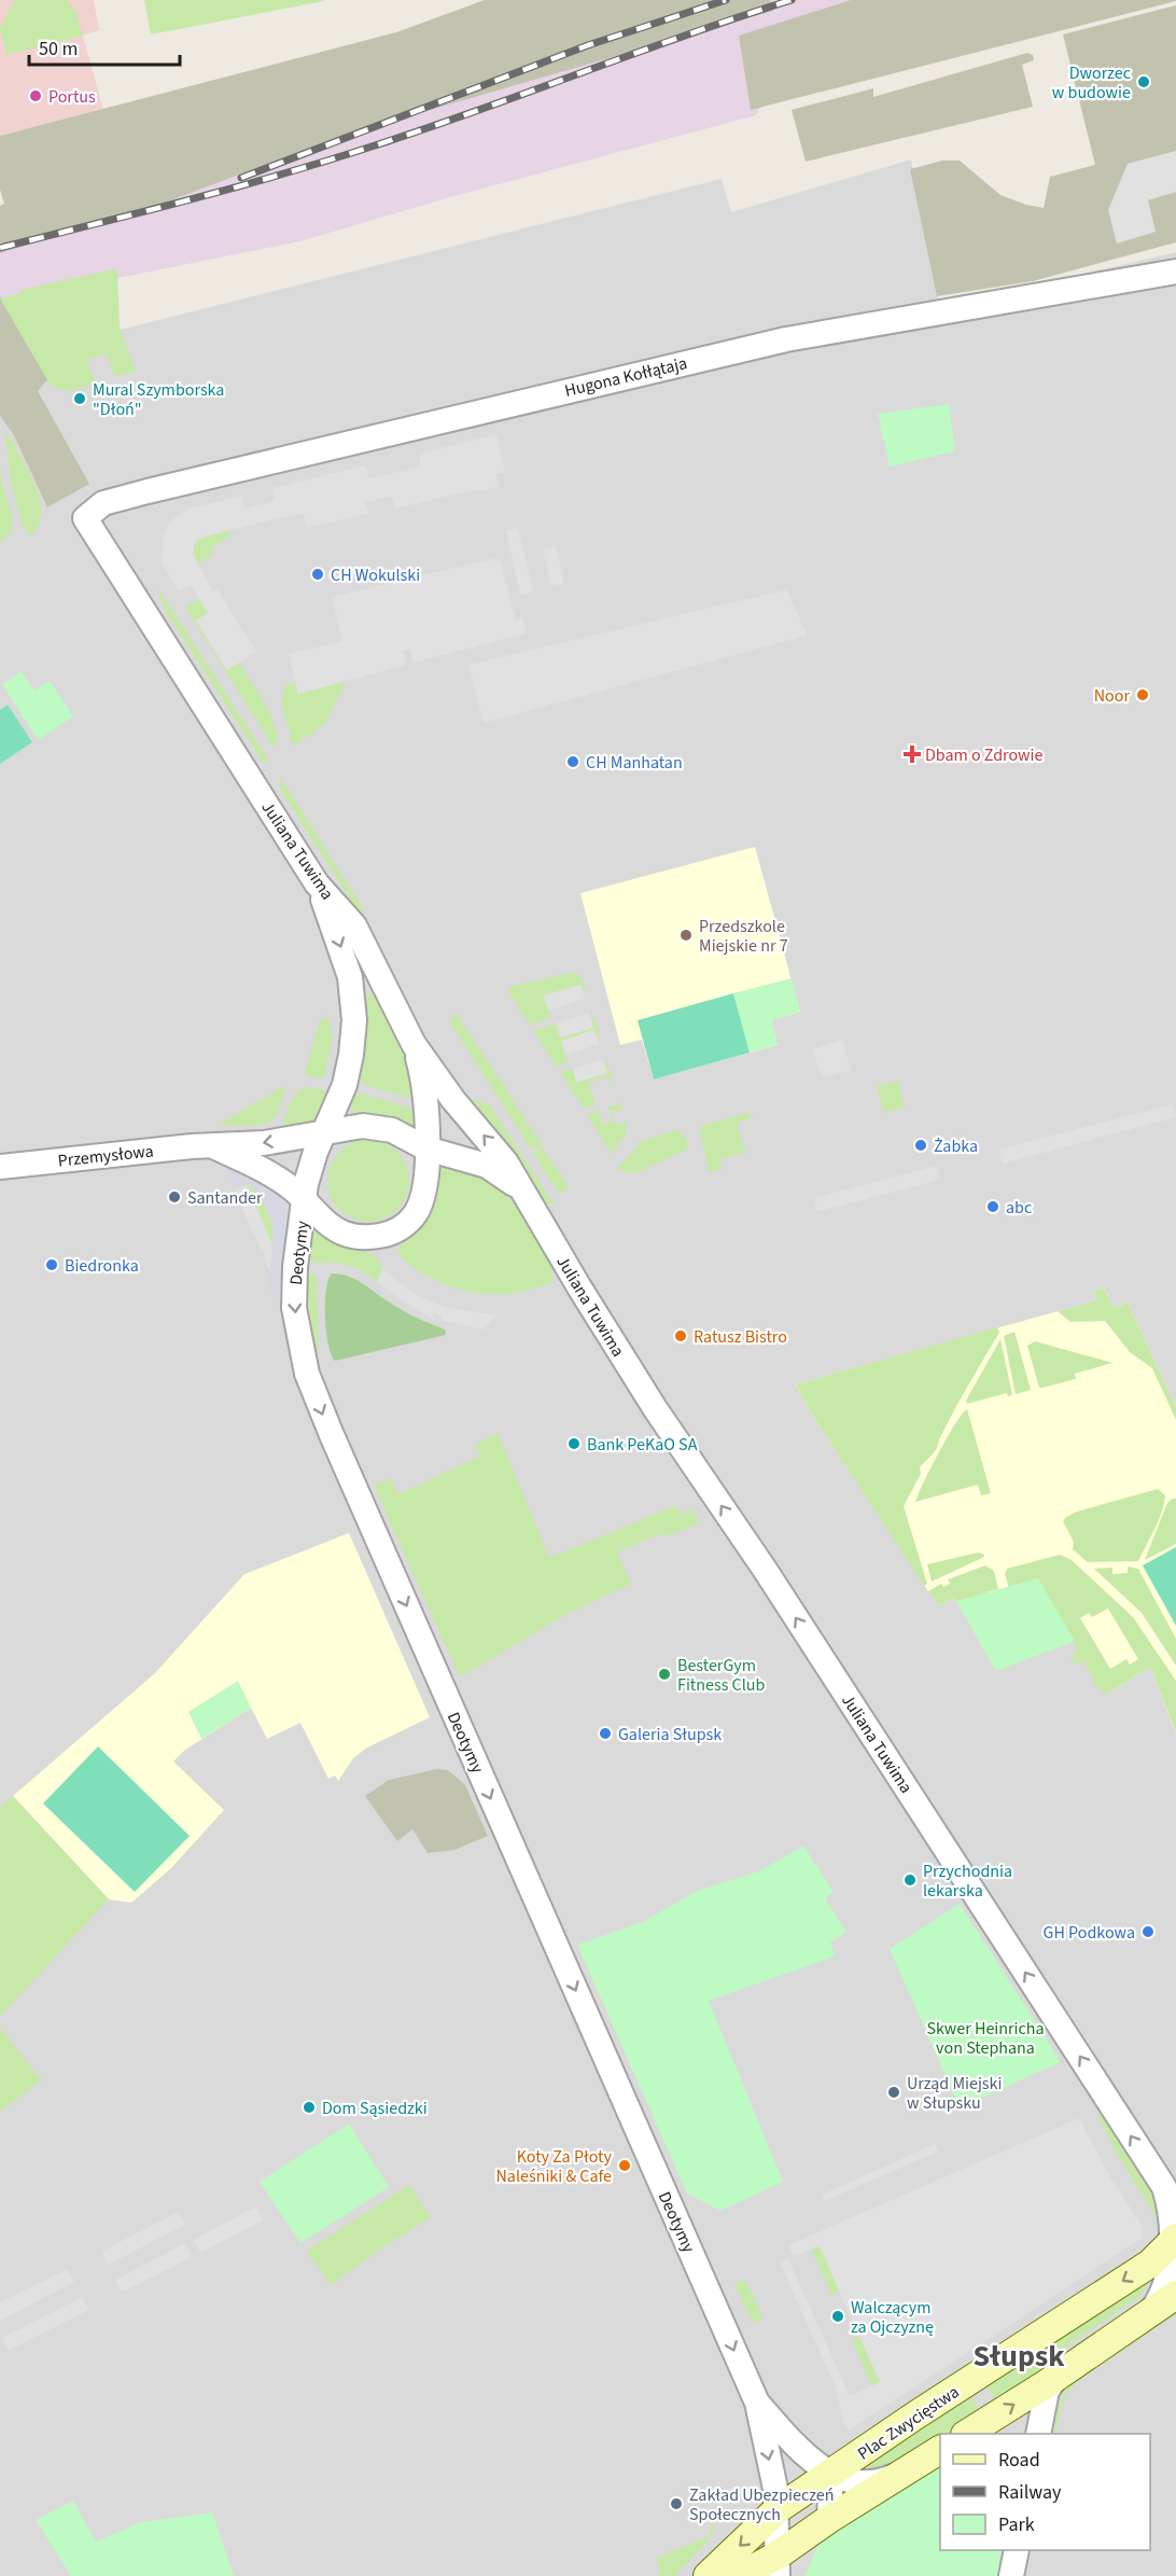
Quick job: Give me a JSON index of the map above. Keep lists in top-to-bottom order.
{
  "streets": {
    "main road": ["Plac Zwycięstwa"],
    "street": [
      "Hugona Kołłątaja",
      "Juliana Tuwima",
      "Przemysłowa",
      "Deotymy"
    ]
  },
  "crossings": [
    ["Hugona Kołłątaja", "Juliana Tuwima"],
    ["Przemysłowa", "Deotymy"],
    ["Deotymy", "Plac Zwycięstwa"]
  ],
  "one_way": ["Juliana Tuwima", "Deotymy", "Plac Zwycięstwa"],
  "districts": ["Słupsk"],
  "parks": ["Skwer Heinricha von Stephana"],
  "places": {
    "other": [
      "Dworzec w budowie",
      "Portus",
      "Mural Szymborska \"Dłoń\"",
      "CH Wokulski",
      "Noor",
      "CH Manhatan",
      "Przedszkole Miejskie nr 7",
      "Żabka",
      "Santander",
      "abc",
      "Biedronka",
      "Ratusz Bistro",
      "Bank PeKaO SA",
      "BesterGym Fitness Club",
      "Galeria Słupsk",
      "Przychodnia lekarska",
      "GH Podkowa",
      "Urząd Miejski w Słupsku",
      "Dom Sąsiedzki",
      "Koty Za Płoty Naleśniki & Cafe",
      "Walczącym za Ojczyznę",
      "Zakład Ubezpieczeń Społecznych"
    ],
    "health": ["Dbam o Zdrowie"]
  },
  "legend": ["Road", "Railway", "Park"],
  "scale_bar": "50 m"
}
